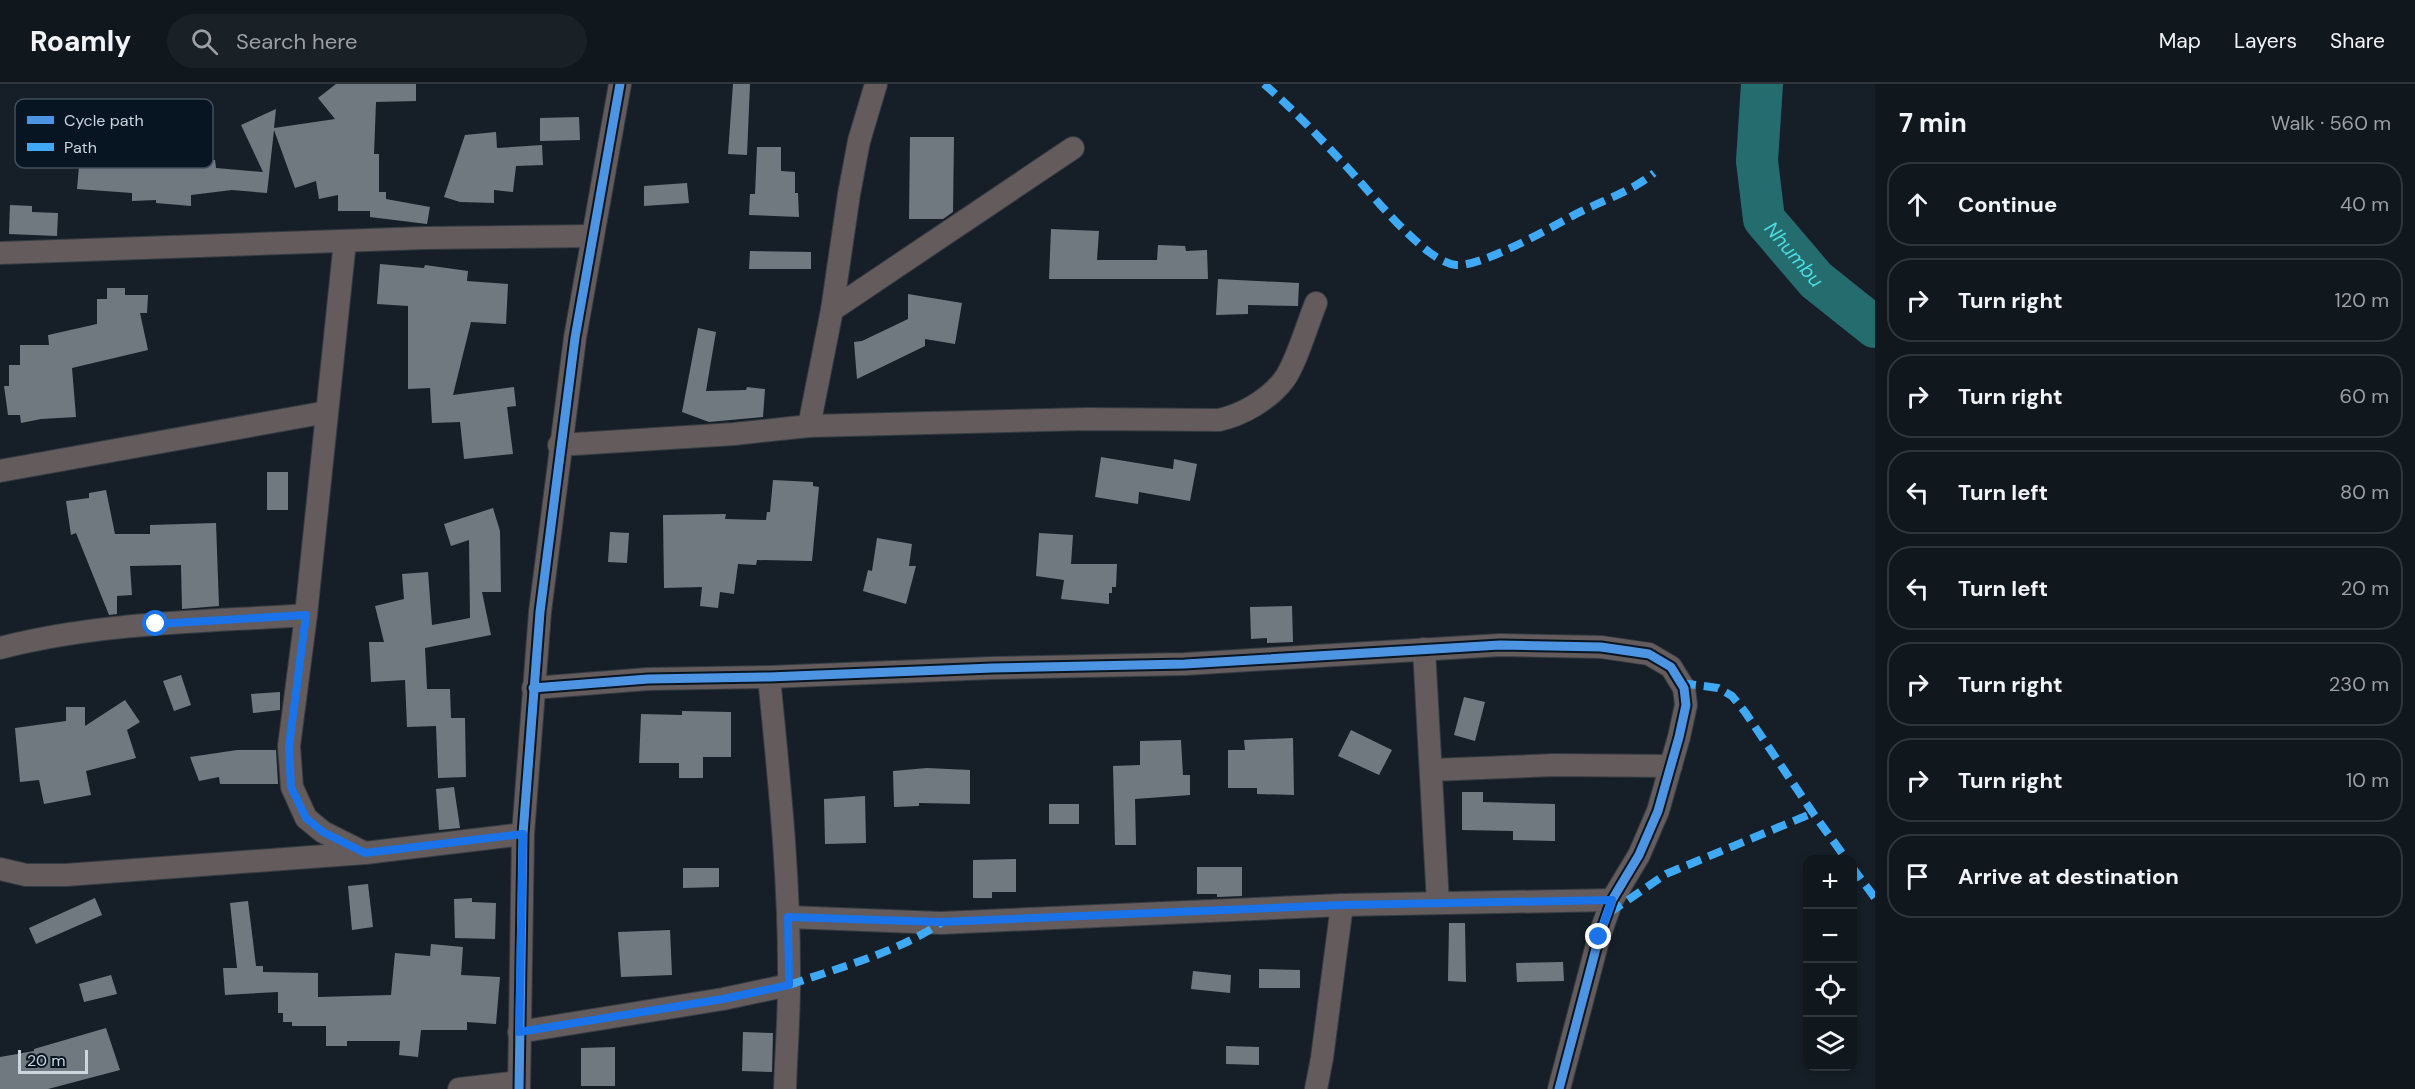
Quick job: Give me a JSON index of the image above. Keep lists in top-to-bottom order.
{
  "water": ["Nhumbu"],
  "legend": ["Cycle path", "Path"],
  "scale_bar": "20 m",
  "page": {
    "header": "Roamly",
    "search": "Search here",
    "nav": ["Map", "Layers", "Share"],
    "heading": ["7 min", "Walk · 560 m"],
    "list": [
      ["Continue", "40 m"],
      ["Turn right", "120 m"],
      ["Turn right", "60 m"],
      ["Turn left", "80 m"],
      ["Turn left", "20 m"],
      ["Turn right", "230 m"],
      ["Turn right", "10 m"],
      "Arrive at destination"
    ],
    "map_buttons": ["+", "−"],
    "scale": "20 m"
  }
}
